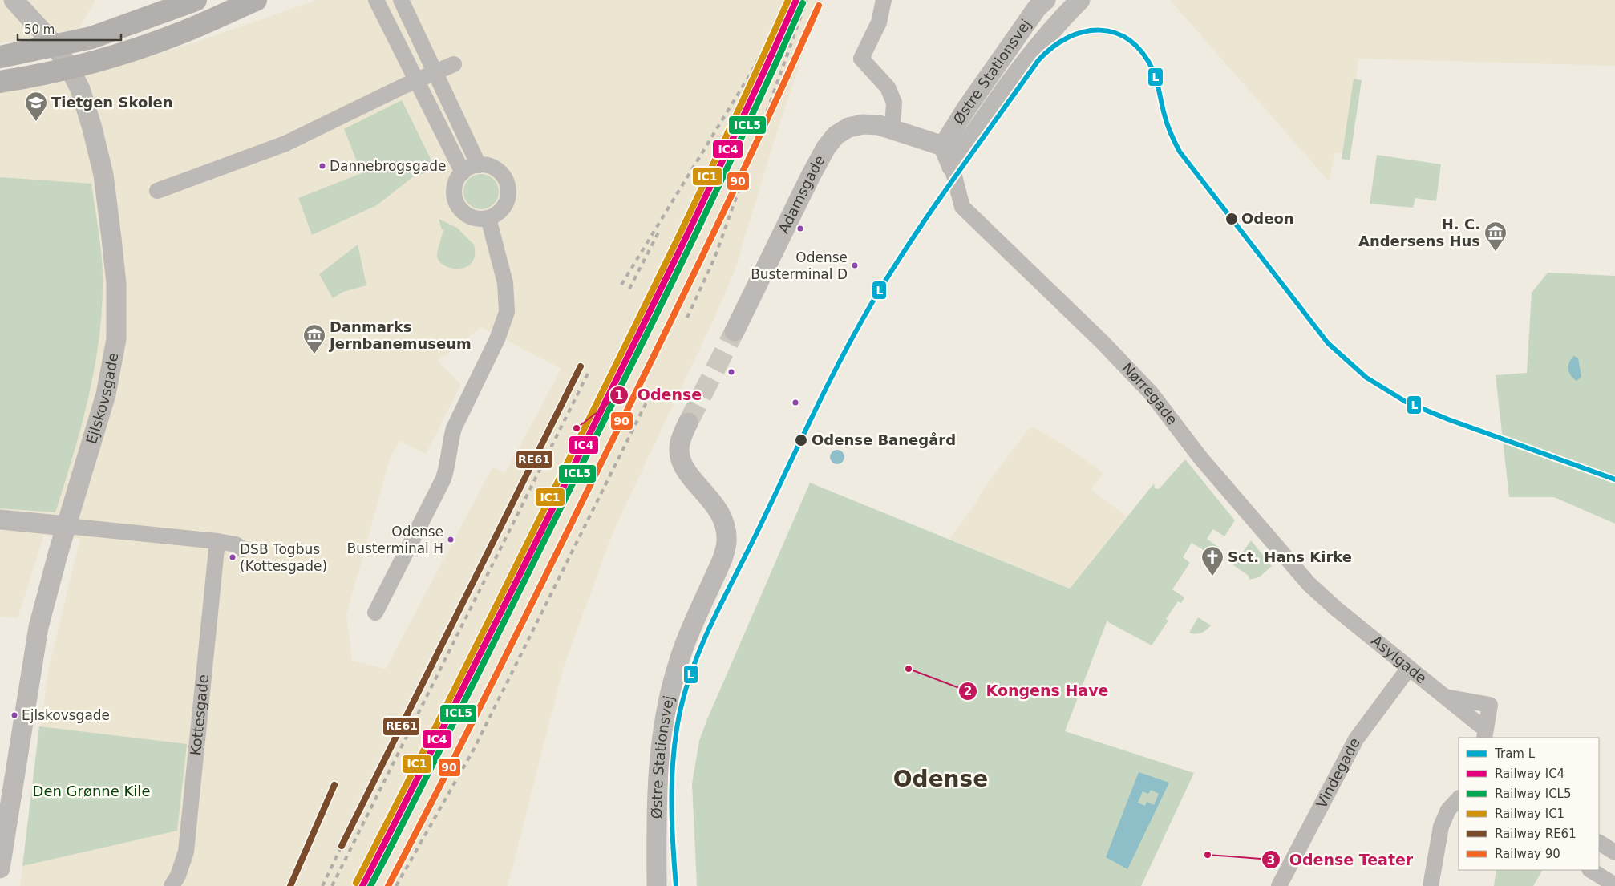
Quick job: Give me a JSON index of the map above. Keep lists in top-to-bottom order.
{
  "streets": {
    "street": [
      "Østre Stationsvej",
      "Adamsgade",
      "Nørregade",
      "Ejlskovsgade",
      "Asylgade",
      "Kottesgade",
      "Vindegade"
    ]
  },
  "crossings": [
    ["Østre Stationsvej", "Adamsgade"],
    ["Østre Stationsvej", "Nørregade"],
    ["Nørregade", "Asylgade"],
    ["Asylgade", "Vindegade"]
  ],
  "districts": ["Odense"],
  "parks": ["Den Grønne Kile"],
  "places": {
    "school or university": ["Tietgen Skolen"],
    "other": [
      "Dannebrogsgade",
      "Odeon",
      "Odense Busterminal D",
      "Odense",
      "Odense Banegård",
      "Odense Busterminal H",
      "DSB Togbus (Kottesgade)",
      "Kongens Have",
      "Ejlskovsgade",
      "Odense Teater"
    ],
    "museum": ["H. C. Andersens Hus", "Danmarks Jernbanemuseum"],
    "church": ["Sct. Hans Kirke"]
  },
  "lines": [
    "rail line IC4",
    "rail line IC1",
    "rail line ICL5",
    "rail line 90",
    "tram line L",
    "rail line RE61"
  ],
  "legend": [
    "Tram L",
    "Railway IC4",
    "Railway ICL5",
    "Railway IC1",
    "Railway RE61",
    "Railway 90"
  ],
  "scale_bar": "50 m"
}
